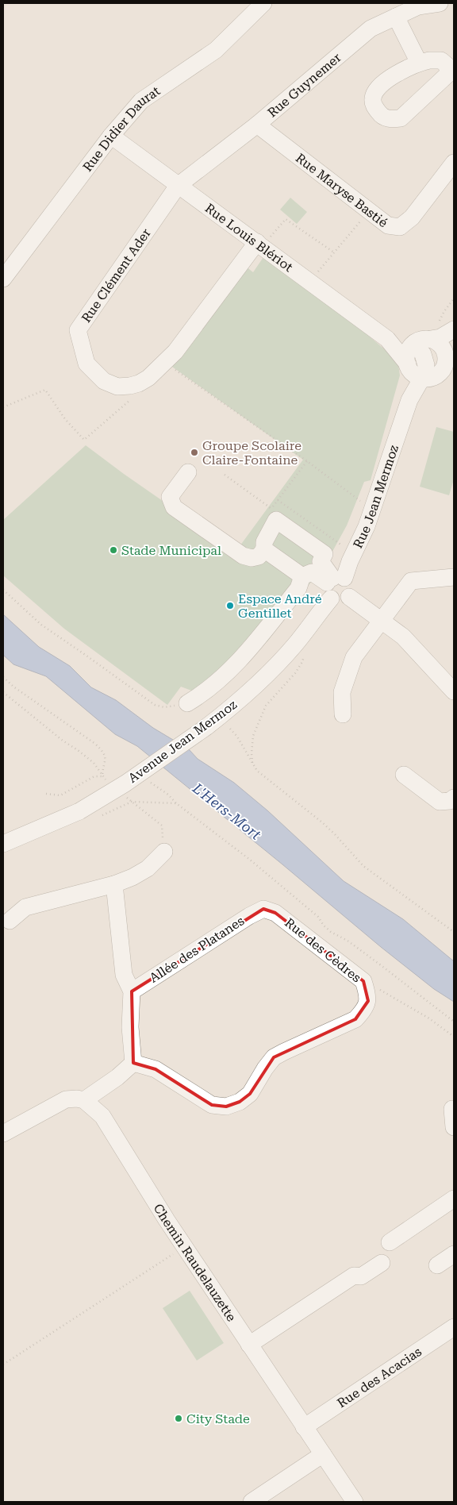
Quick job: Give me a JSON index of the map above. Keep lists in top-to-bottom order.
{
  "streets": {
    "street": [
      "Rue Guynemer",
      "Rue Didier Daurat",
      "Rue Maryse Bastié",
      "Rue Louis Blériot",
      "Rue Clément Ader",
      "Rue Jean Mermoz",
      "Avenue Jean Mermoz",
      "Allée des Platanes",
      "Rue des Cèdres",
      "Chemin Raudelauzette",
      "Rue des Acacias"
    ]
  },
  "crossings": [
    ["Rue Guynemer", "Rue Maryse Bastié"],
    ["Rue Guynemer", "Rue Louis Blériot"],
    ["Rue Guynemer", "Rue Clément Ader"],
    ["Rue Didier Daurat", "Rue Louis Blériot"],
    ["Rue Louis Blériot", "Rue Clément Ader"],
    ["Rue Louis Blériot", "Rue Jean Mermoz"],
    ["Rue Jean Mermoz", "Avenue Jean Mermoz"],
    ["Allée des Platanes", "Rue des Cèdres"],
    ["Chemin Raudelauzette", "Rue des Acacias"]
  ],
  "water": ["L'Hers-Mort"],
  "places": [
    "Groupe Scolaire Claire-Fontaine",
    "Stade Municipal",
    "Espace André Gentillet",
    "City Stade"
  ]
}
